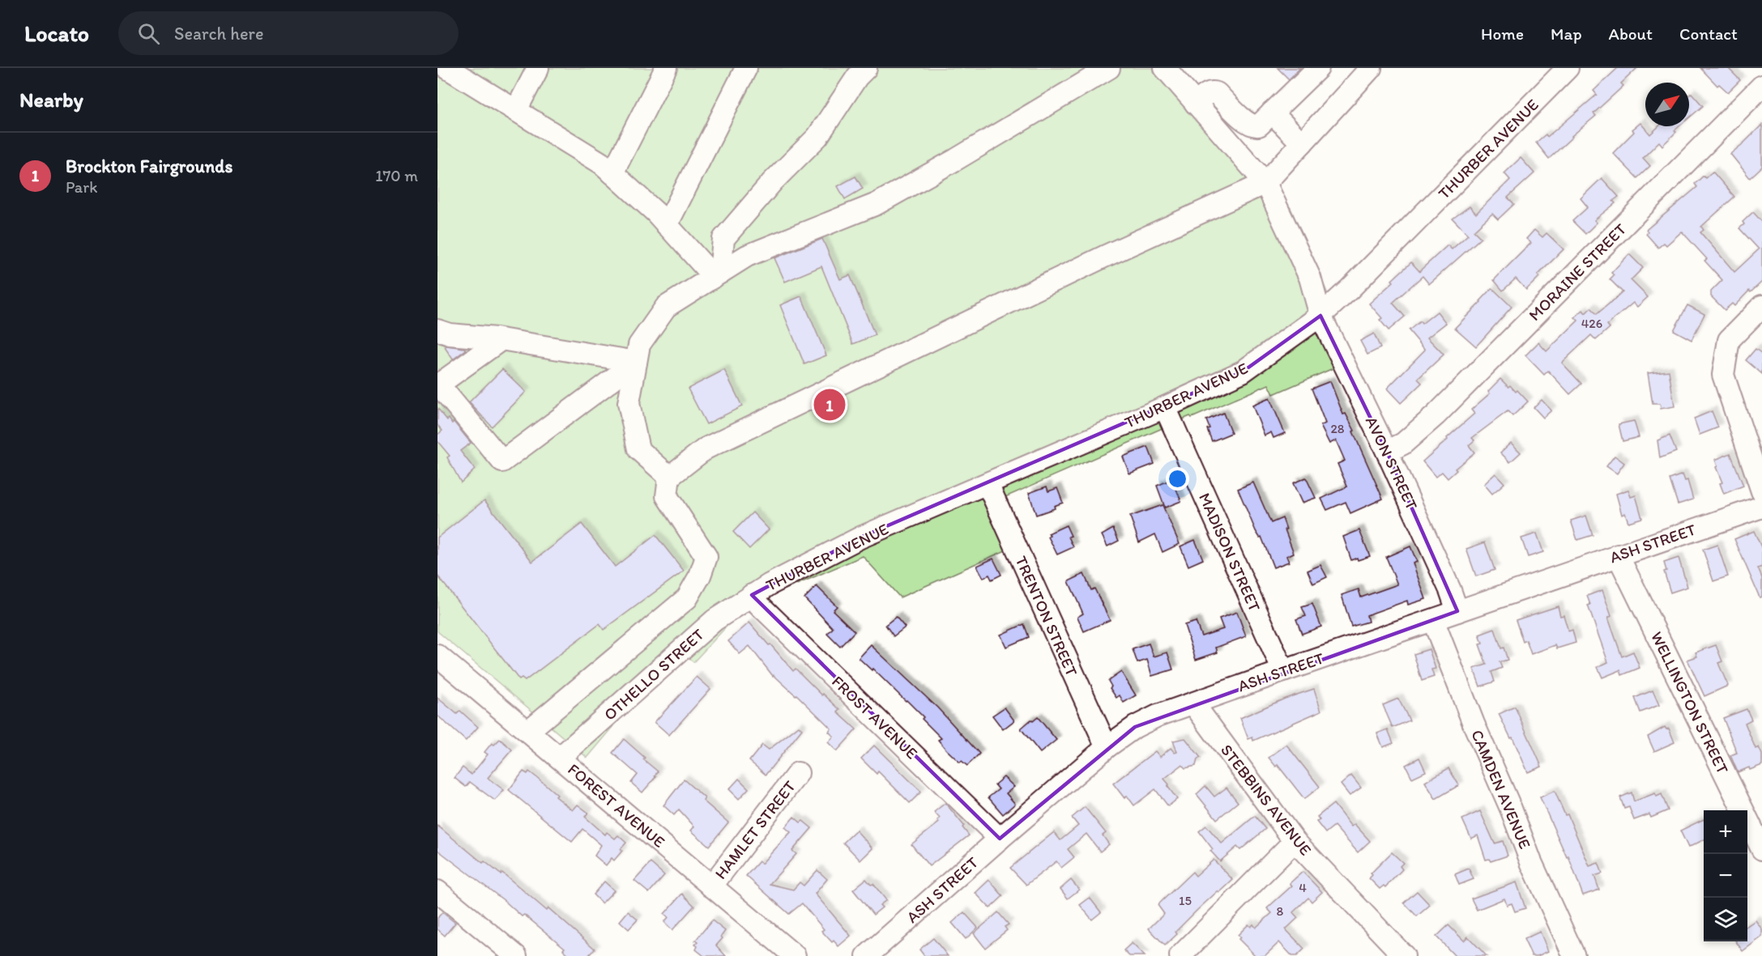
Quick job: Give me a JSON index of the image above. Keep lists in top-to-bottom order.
{
  "streets": {
    "street": [
      "THURBER AVENUE",
      "MORAINE STREET",
      "AVON STREET",
      "ASH STREET",
      "MADISON STREET",
      "TRENTON STREET",
      "OTHELLO STREET",
      "WELLINGTON STREET",
      "FROST AVENUE",
      "CAMDEN AVENUE",
      "STEBBINS AVENUE",
      "FOREST AVENUE",
      "HAMLET STREET"
    ]
  },
  "crossings": [
    ["THURBER AVENUE", "AVON STREET"],
    ["THURBER AVENUE", "MADISON STREET"],
    ["THURBER AVENUE", "TRENTON STREET"],
    ["THURBER AVENUE", "OTHELLO STREET"],
    ["THURBER AVENUE", "FROST AVENUE"],
    ["MORAINE STREET", "AVON STREET"],
    ["AVON STREET", "ASH STREET"],
    ["ASH STREET", "MADISON STREET"],
    ["ASH STREET", "TRENTON STREET"],
    ["ASH STREET", "WELLINGTON STREET"],
    ["ASH STREET", "FROST AVENUE"],
    ["ASH STREET", "CAMDEN AVENUE"],
    ["ASH STREET", "STEBBINS AVENUE"],
    ["OTHELLO STREET", "FROST AVENUE"],
    ["OTHELLO STREET", "FOREST AVENUE"],
    ["FOREST AVENUE", "HAMLET STREET"]
  ],
  "house_numbers": [
    "426",
    "28",
    "4",
    "15",
    "8"
  ],
  "north": "top right",
  "page": {
    "header": "Locato",
    "search": "Search here",
    "nav": [
      "Home",
      "Map",
      "About",
      "Contact"
    ],
    "heading": "Nearby",
    "list": [
      {
        "mark": "1",
        "name": "Brockton Fairgrounds",
        "note": "Park",
        "value": "170 m"
      }
    ],
    "pins": "1",
    "map_buttons": ["+", "−"]
  }
}
